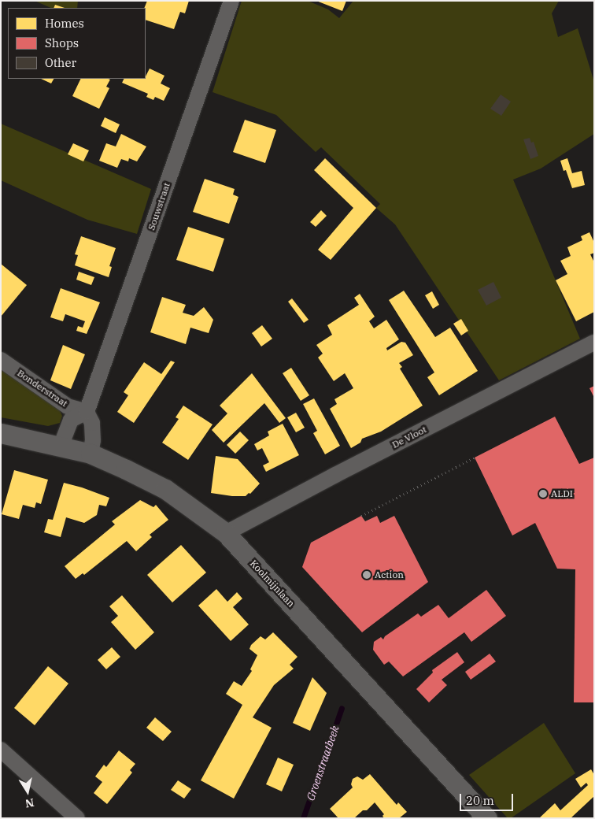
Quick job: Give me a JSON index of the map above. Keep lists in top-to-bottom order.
{
  "streets": {
    "street": [
      "Souwstraat",
      "Bonderstraat",
      "De Vloot",
      "Koolmijnlaan"
    ]
  },
  "crossings": [
    ["Souwstraat", "Bonderstraat"],
    ["De Vloot", "Koolmijnlaan"]
  ],
  "water": ["Groenstraatbeek"],
  "places": ["ALDI", "Action"],
  "legend": ["Homes", "Shops", "Other"],
  "scale_bar": "20 m",
  "north": "bottom"
}
